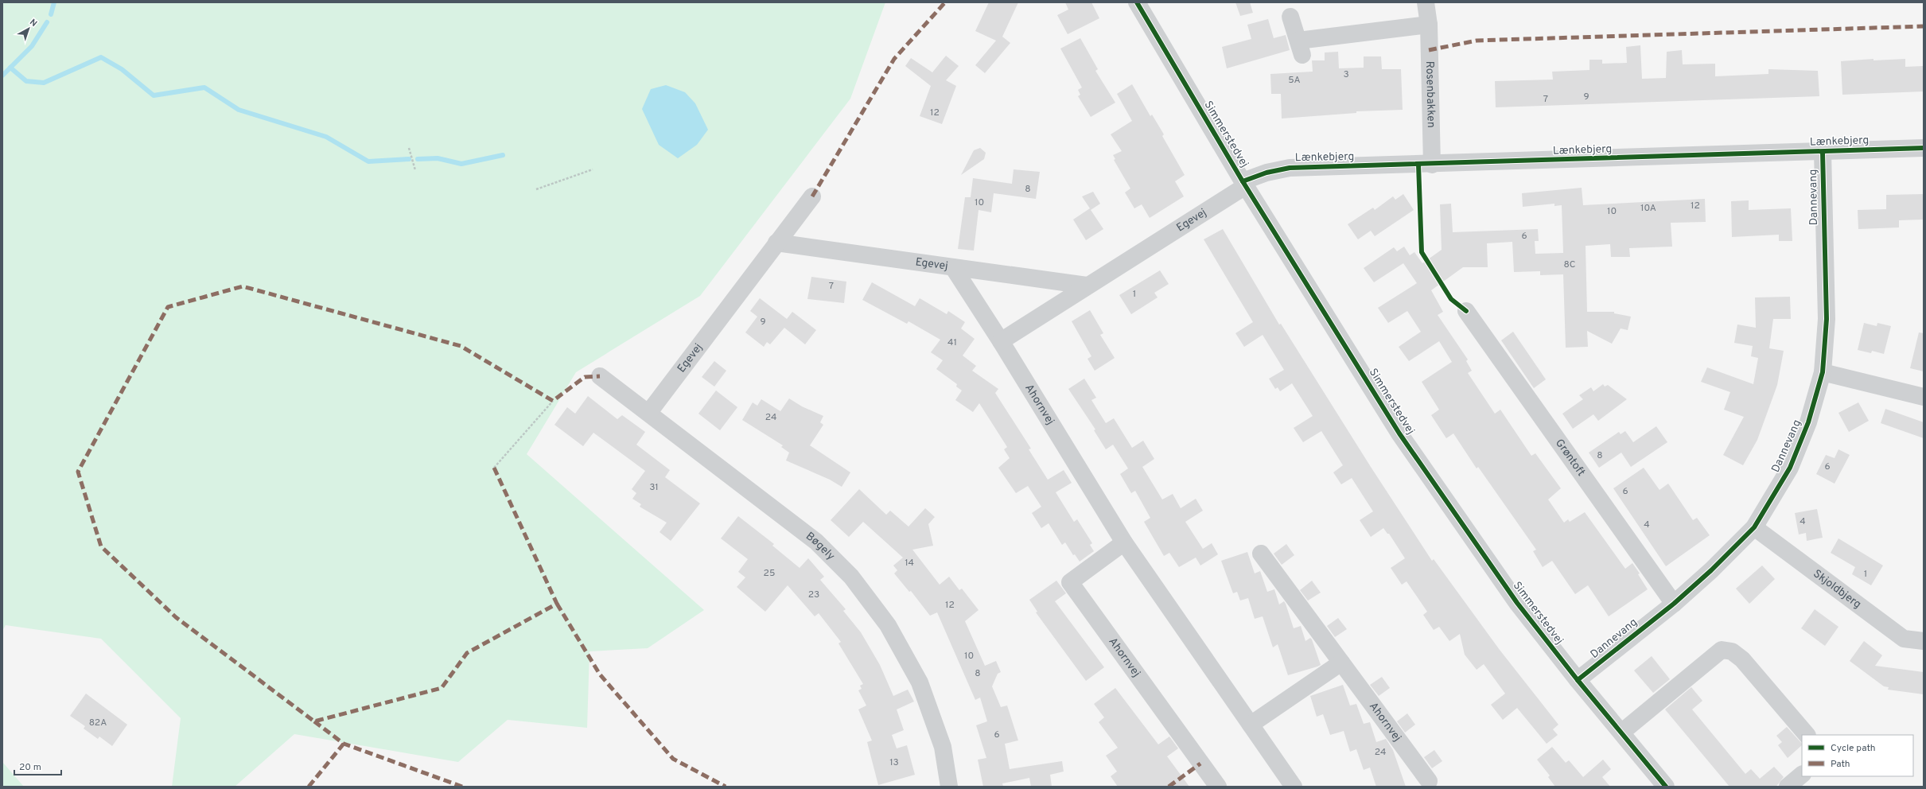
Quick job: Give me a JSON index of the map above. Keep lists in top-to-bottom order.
{
  "streets": {
    "street": [
      "Rosenbakken",
      "Simmerstedvej",
      "Lænkebjerg",
      "Dannevang",
      "Egevej",
      "Ahornvej",
      "Grøntoft",
      "Bøgely",
      "Skjoldbjerg"
    ]
  },
  "crossings": [
    ["Rosenbakken", "Lænkebjerg"],
    ["Simmerstedvej", "Lænkebjerg"],
    ["Simmerstedvej", "Dannevang"],
    ["Simmerstedvej", "Egevej"],
    ["Lænkebjerg", "Dannevang"],
    ["Lænkebjerg", "Egevej"],
    ["Dannevang", "Grøntoft"],
    ["Dannevang", "Skjoldbjerg"],
    ["Egevej", "Ahornvej"],
    ["Egevej", "Bøgely"]
  ],
  "house_numbers": [
    "3",
    "5A",
    "9",
    "7",
    "12",
    "8",
    "10",
    "12",
    "10A",
    "10",
    "6",
    "8C",
    "7",
    "1",
    "9",
    "41",
    "24",
    "8",
    "6",
    "31",
    "6",
    "4",
    "4",
    "14",
    "25",
    "1",
    "23",
    "12",
    "10",
    "8",
    "82A",
    "6",
    "24",
    "13"
  ],
  "legend": ["Cycle path", "Path"],
  "scale_bar": "20 m",
  "north": "top right"
}
